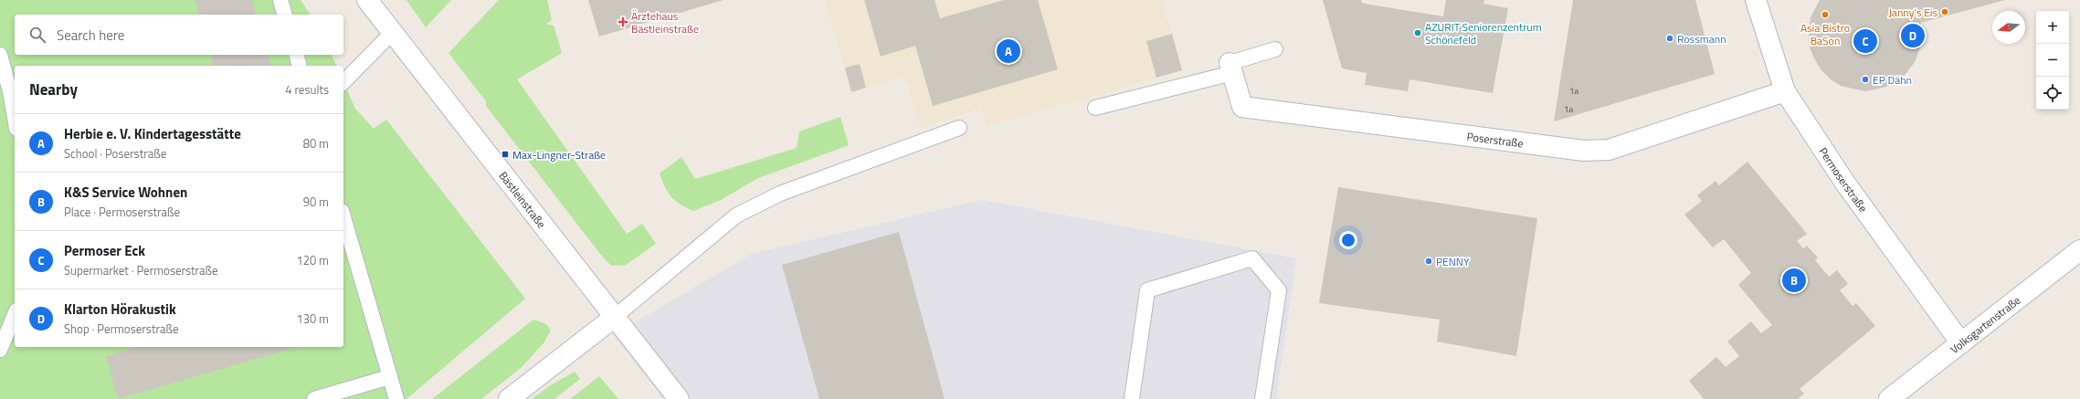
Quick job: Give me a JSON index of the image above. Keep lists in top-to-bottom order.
{
  "streets": {
    "street": [
      "Poserstraße",
      "Permoserstraße",
      "Bästleinstraße",
      "Volksgartenstraße"
    ]
  },
  "crossings": [
    ["Poserstraße", "Permoserstraße"],
    ["Permoserstraße", "Volksgartenstraße"]
  ],
  "places": {
    "other": [
      "Janny's Eis",
      "Asia Bistro BaSon",
      "AZURIT Seniorenzentrum Schönefeld",
      "Rossmann",
      "EP Dähn",
      "PENNY"
    ],
    "health": ["Ärztehaus Bästleinstraße"],
    "transit": ["Max-Lingner-Straße"]
  },
  "house_numbers": ["1a", "1a"],
  "north": "left",
  "page": {
    "map_buttons": ["+", "−"],
    "search": "Search here",
    "pins": [
      "D",
      "C",
      "A",
      "B"
    ],
    "heading": ["Nearby", "4 results"],
    "list": [
      {
        "mark": "A",
        "name": "Herbie e. V. Kindertagesstätte",
        "note": "School · Poserstraße",
        "value": "80 m"
      },
      {
        "mark": "B",
        "name": "K&S Service Wohnen",
        "note": "Place · Permoserstraße",
        "value": "90 m"
      },
      {
        "mark": "C",
        "name": "Permoser Eck",
        "note": "Supermarket · Permoserstraße",
        "value": "120 m"
      },
      {
        "mark": "D",
        "name": "Klarton Hörakustik",
        "note": "Shop · Permoserstraße",
        "value": "130 m"
      }
    ]
  }
}
